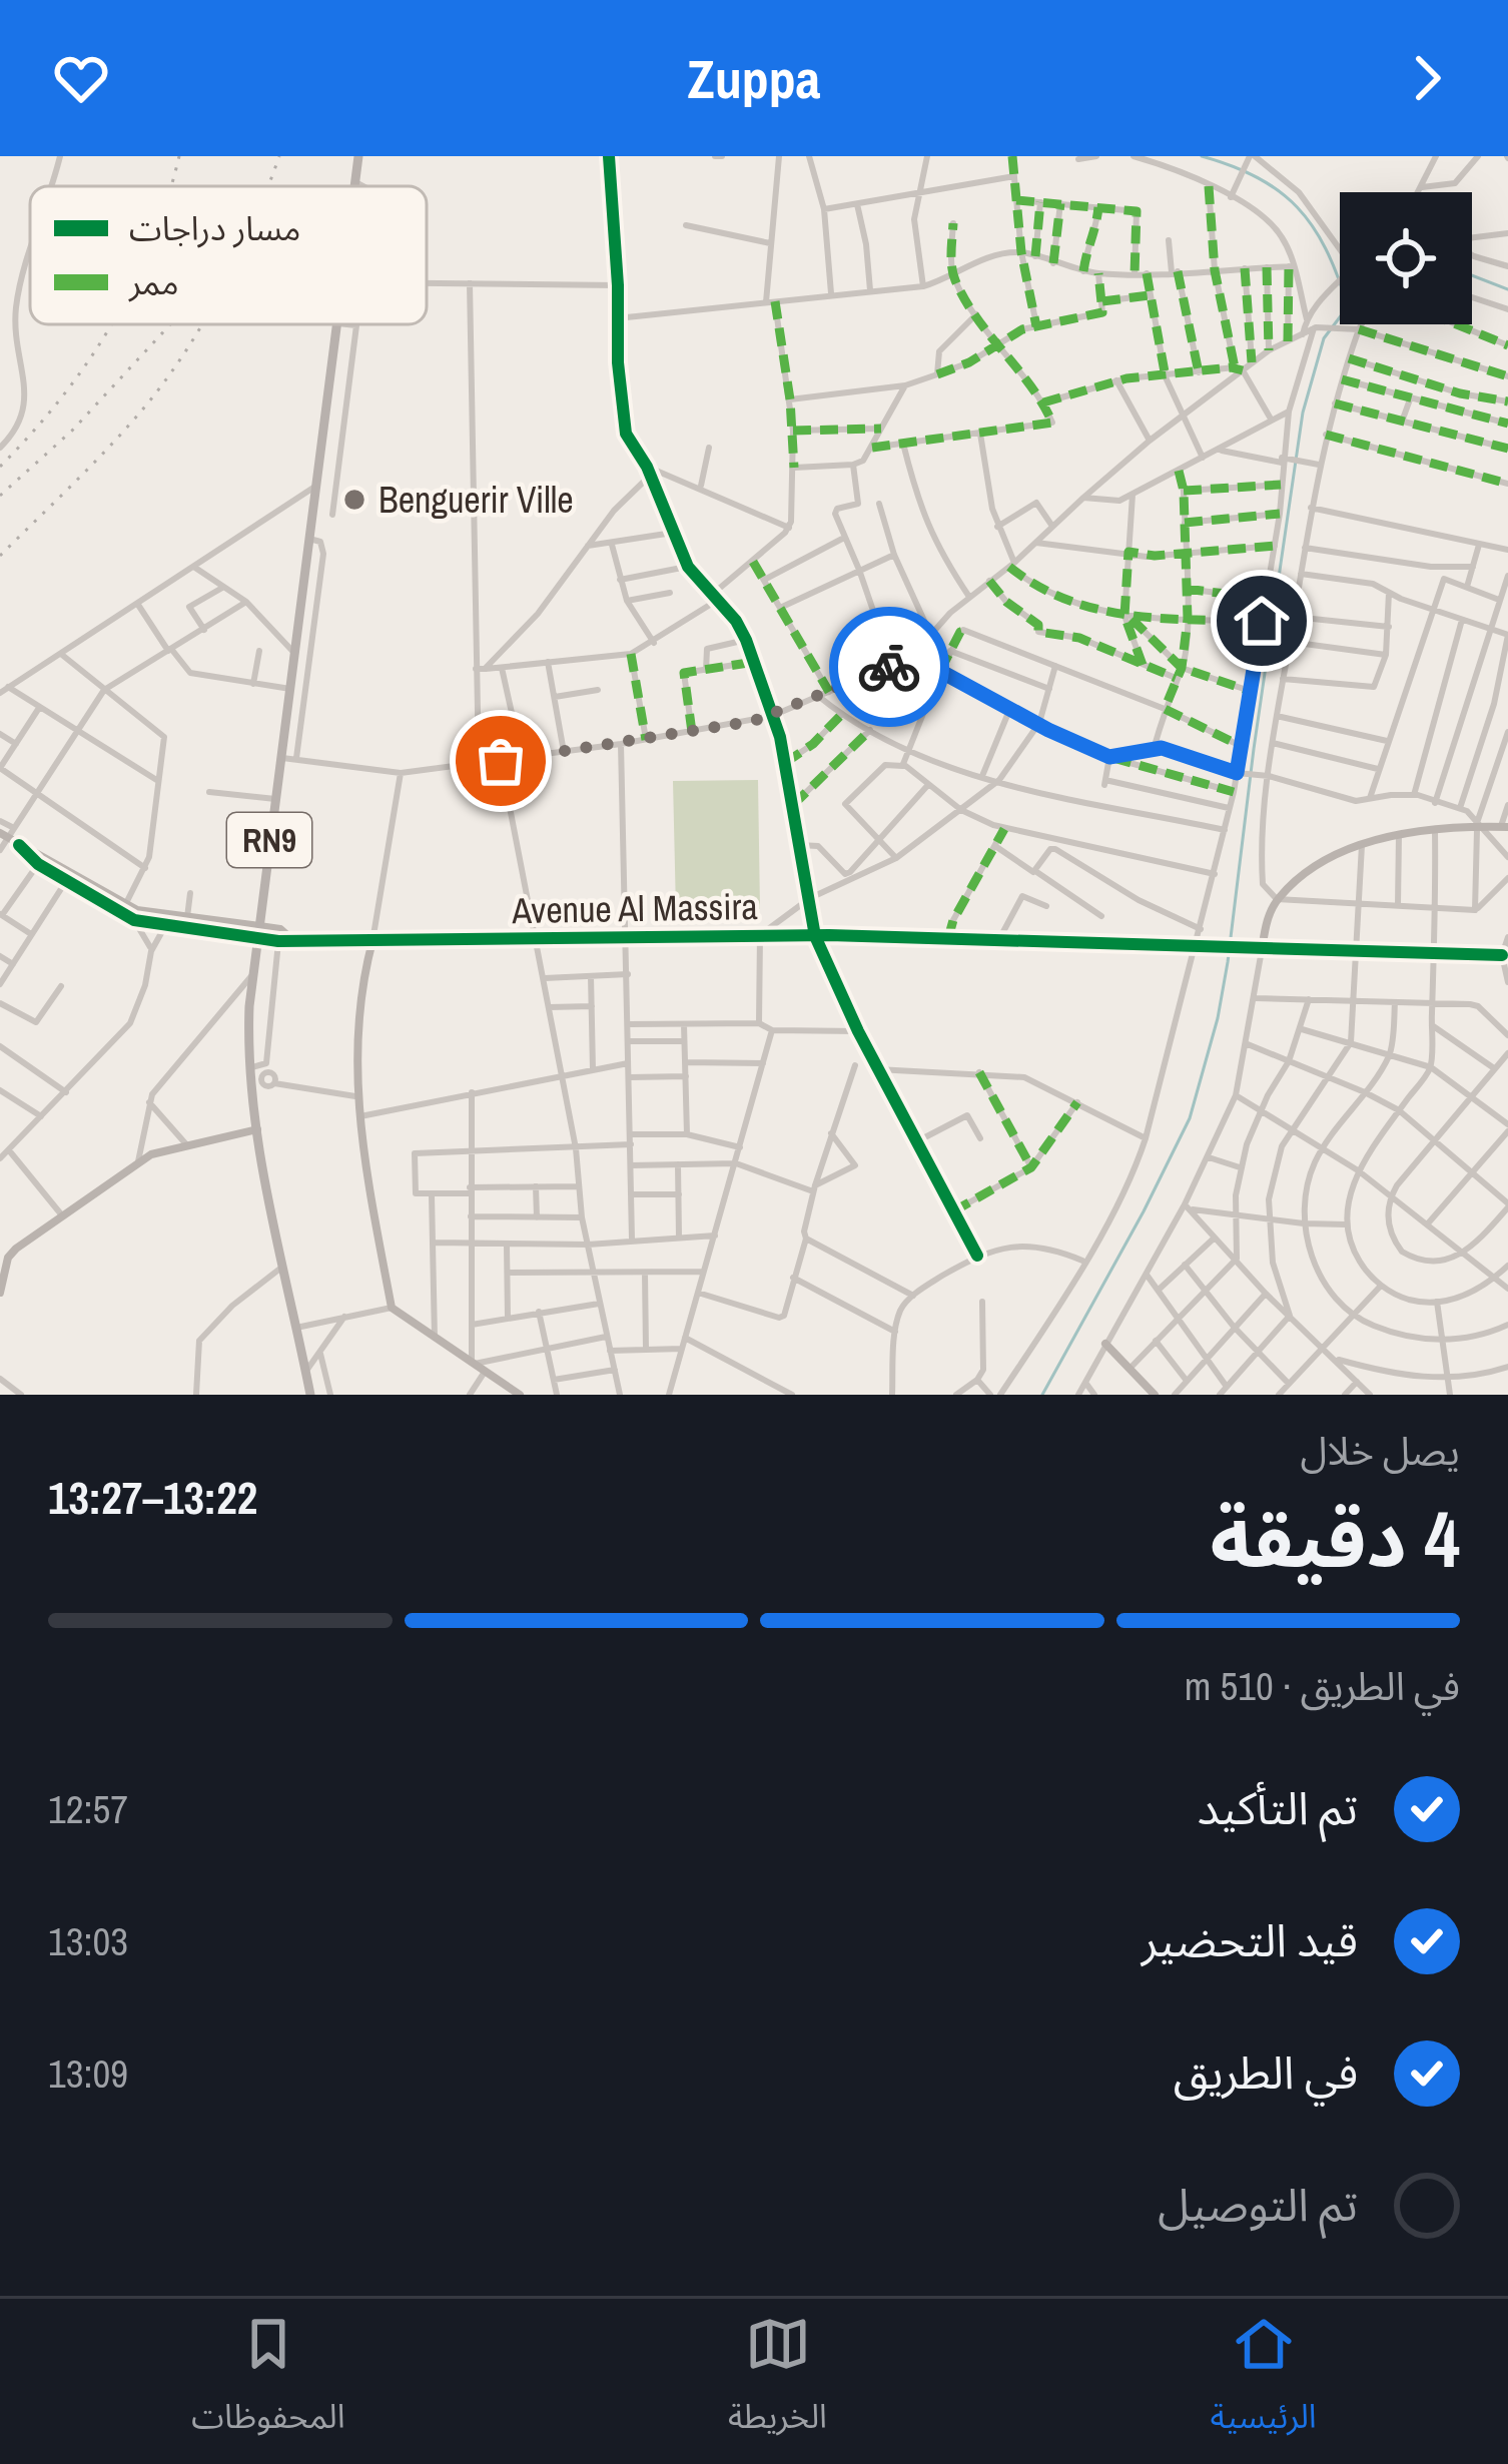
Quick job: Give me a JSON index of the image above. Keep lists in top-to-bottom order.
{
  "streets": {
    "main road": ["RN9"],
    "street": ["Avenue Al Massira"]
  },
  "crossings": [
    ["RN9", "Avenue Al Massira"]
  ],
  "places": ["Benguerir Ville"],
  "legend": ["مسار دراجات", "ممر"],
  "page": {
    "header": "Zuppa",
    "heading": ["4 دقيقة", "يصل خلال", "13:22–13:27"],
    "bar": "في الطريق · 510 m",
    "list": [
      ["تم التأكيد", "12:57"],
      ["قيد التحضير", "13:03"],
      ["في الطريق", "13:09"],
      "تم التوصيل"
    ],
    "tabs": ["الرئيسية", "الخريطة", "المحفوظات"]
  }
}
